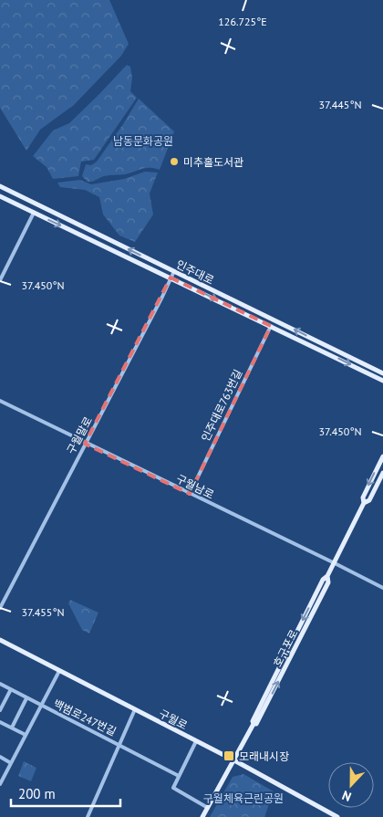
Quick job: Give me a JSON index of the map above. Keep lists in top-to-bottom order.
{
  "streets": {
    "main road": ["인주대로", "호구포로", "구월로"],
    "street": [
      "인주대로763번길",
      "구월말로",
      "구월남로",
      "백범로247번길"
    ]
  },
  "crossings": [
    ["인주대로", "인주대로763번길"],
    ["인주대로", "구월말로"],
    ["인주대로763번길", "구월남로"],
    ["구월말로", "구월남로"],
    ["구월남로", "호구포로"],
    ["호구포로", "구월로"],
    ["백범로247번길", "구월로"]
  ],
  "parks": ["남동문화공원", "구월체육근린공원"],
  "places": {
    "other": ["미추홀도서관"],
    "transit": ["모래내시장"]
  },
  "scale_bar": "200 m",
  "north": "bottom",
  "coordinates": [
    "126.725°E",
    "37.445°N",
    "37.450°N",
    "37.455°N"
  ]
}
